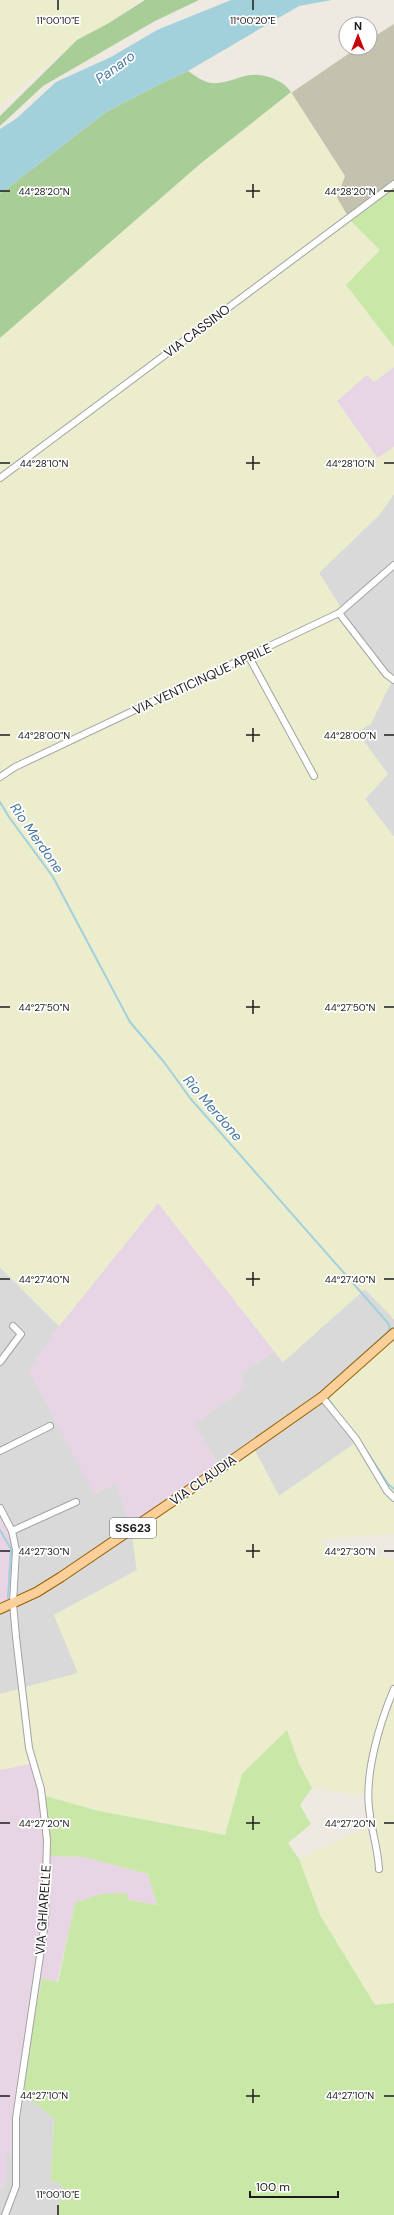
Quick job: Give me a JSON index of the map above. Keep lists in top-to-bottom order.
{
  "streets": {
    "main road": ["VIA CLAUDIA", "SS623"],
    "street": ["VIA CASSINO", "VIA VENTICINQUE APRILE", "VIA GHIARELLE"]
  },
  "crossings": [
    ["VIA CLAUDIA", "VIA GHIARELLE"]
  ],
  "water": ["Panaro", "Rio Merdone"],
  "scale_bar": "100 m",
  "north": "top",
  "coordinates": [
    "11°00'10\"E",
    "11°00'20\"E",
    "44°28'20\"N",
    "44°28'10\"N",
    "44°28'00\"N",
    "44°27'50\"N",
    "44°27'40\"N",
    "44°27'30\"N",
    "44°27'20\"N",
    "44°27'10\"N"
  ]
}
